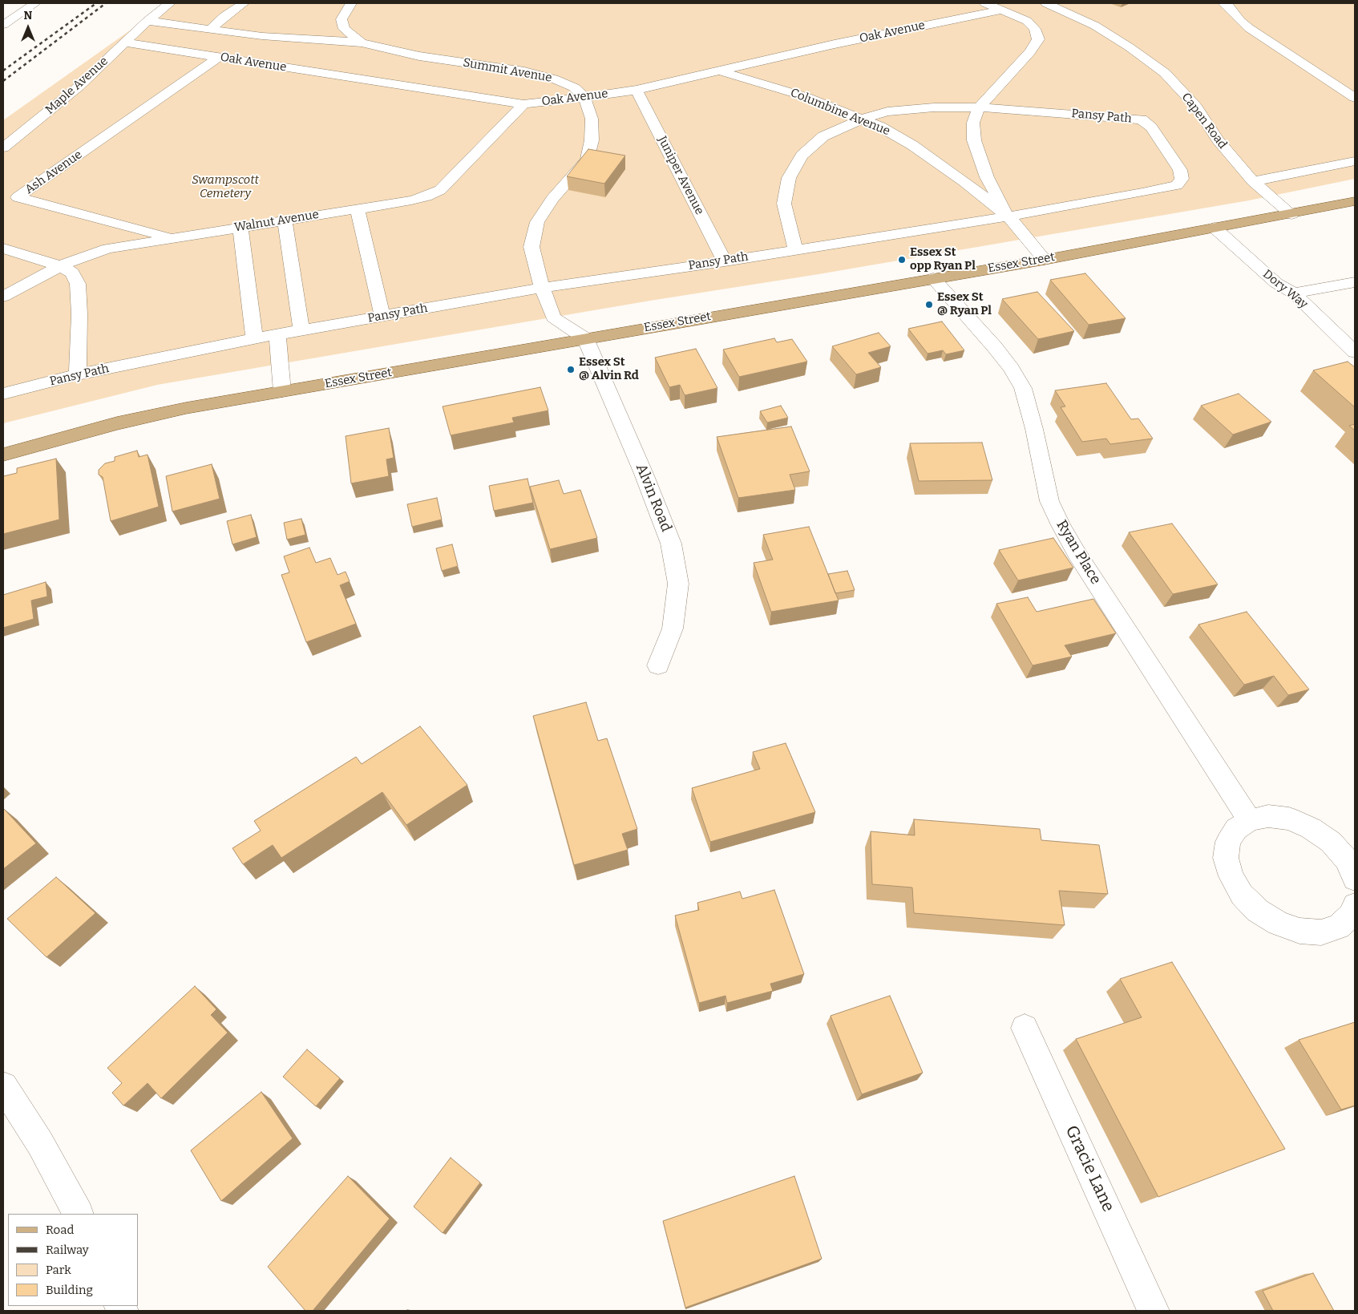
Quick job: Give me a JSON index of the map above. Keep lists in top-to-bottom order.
{
  "streets": {
    "main road": ["Essex Street"],
    "street": [
      "Oak Avenue",
      "Summit Avenue",
      "Maple Avenue",
      "Columbine Avenue",
      "Pansy Path",
      "Capen Road",
      "Ash Avenue",
      "Juniper Avenue",
      "Walnut Avenue",
      "Dory Way",
      "Alvin Road",
      "Ryan Place",
      "Gracie Lane"
    ]
  },
  "crossings": [
    ["Oak Avenue", "Summit Avenue"],
    ["Oak Avenue", "Maple Avenue"],
    ["Oak Avenue", "Columbine Avenue"],
    ["Oak Avenue", "Ash Avenue"],
    ["Oak Avenue", "Juniper Avenue"],
    ["Oak Avenue", "Walnut Avenue"],
    ["Columbine Avenue", "Pansy Path"],
    ["Columbine Avenue", "Essex Street"],
    ["Pansy Path", "Juniper Avenue"],
    ["Capen Road", "Essex Street"],
    ["Ash Avenue", "Walnut Avenue"],
    ["Essex Street", "Dory Way"],
    ["Essex Street", "Alvin Road"],
    ["Essex Street", "Ryan Place"]
  ],
  "parks": ["Swampscott Cemetery"],
  "places": ["Essex St opp Ryan Pl", "Essex St @ Ryan Pl", "Essex St @ Alvin Rd"],
  "legend": [
    "Road",
    "Railway",
    "Park",
    "Building"
  ],
  "north": "top"
}
